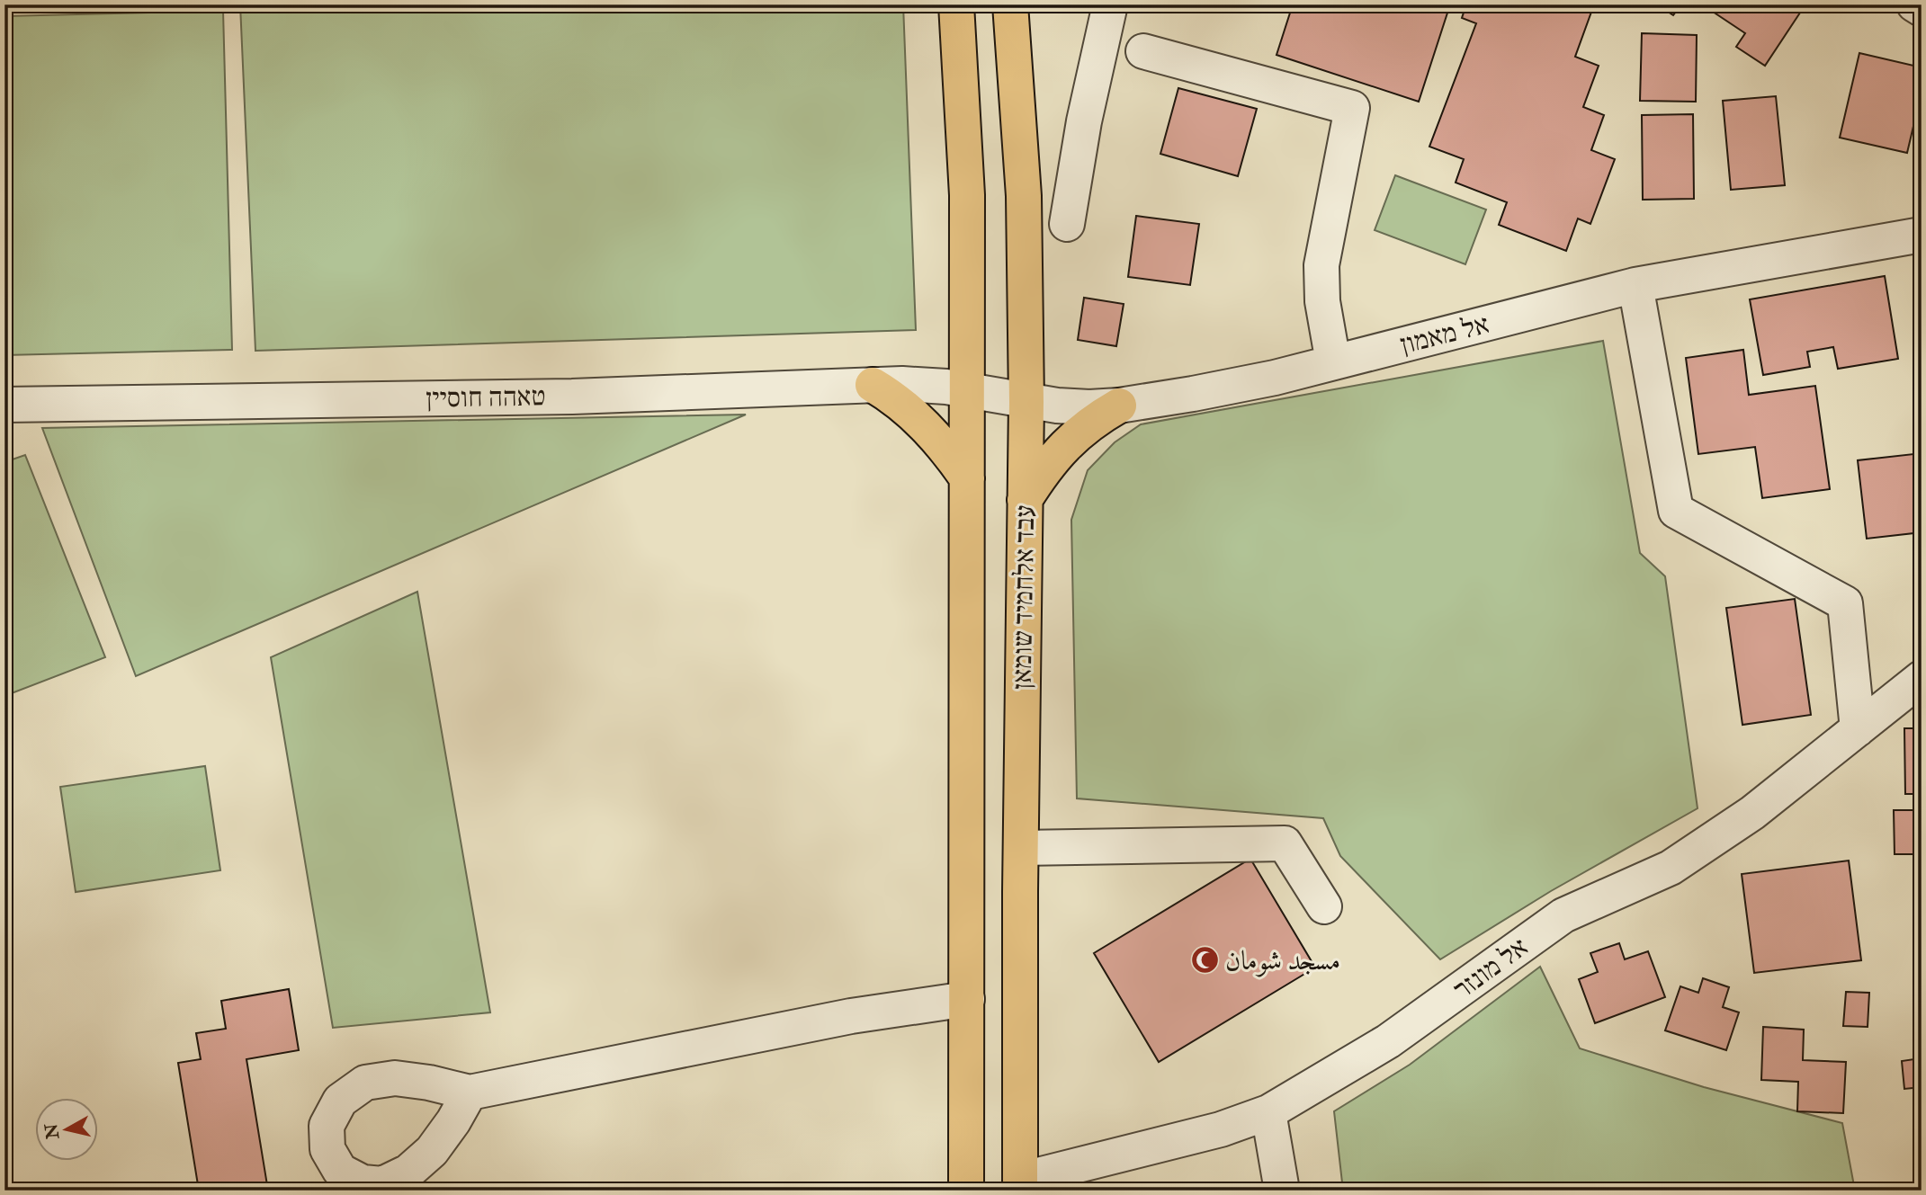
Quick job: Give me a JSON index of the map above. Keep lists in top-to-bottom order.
{
  "streets": {
    "main road": ["עבד אלחמיד שומאן"],
    "street": ["אל מאמון", "טאהה חוסיין", "אל מונזר"]
  },
  "crossings": [
    ["אל מאמון", "טאהה חוסיין"],
    ["אל מאמון", "עבד אלחמיד שומאן"],
    ["טאהה חוסיין", "עבד אלחמיד שומאן"],
    ["עבד אלחמיד שומאן", "אל מונזר"]
  ],
  "places": {
    "mosque": ["مسجد شومان"]
  },
  "north": "left"
}
